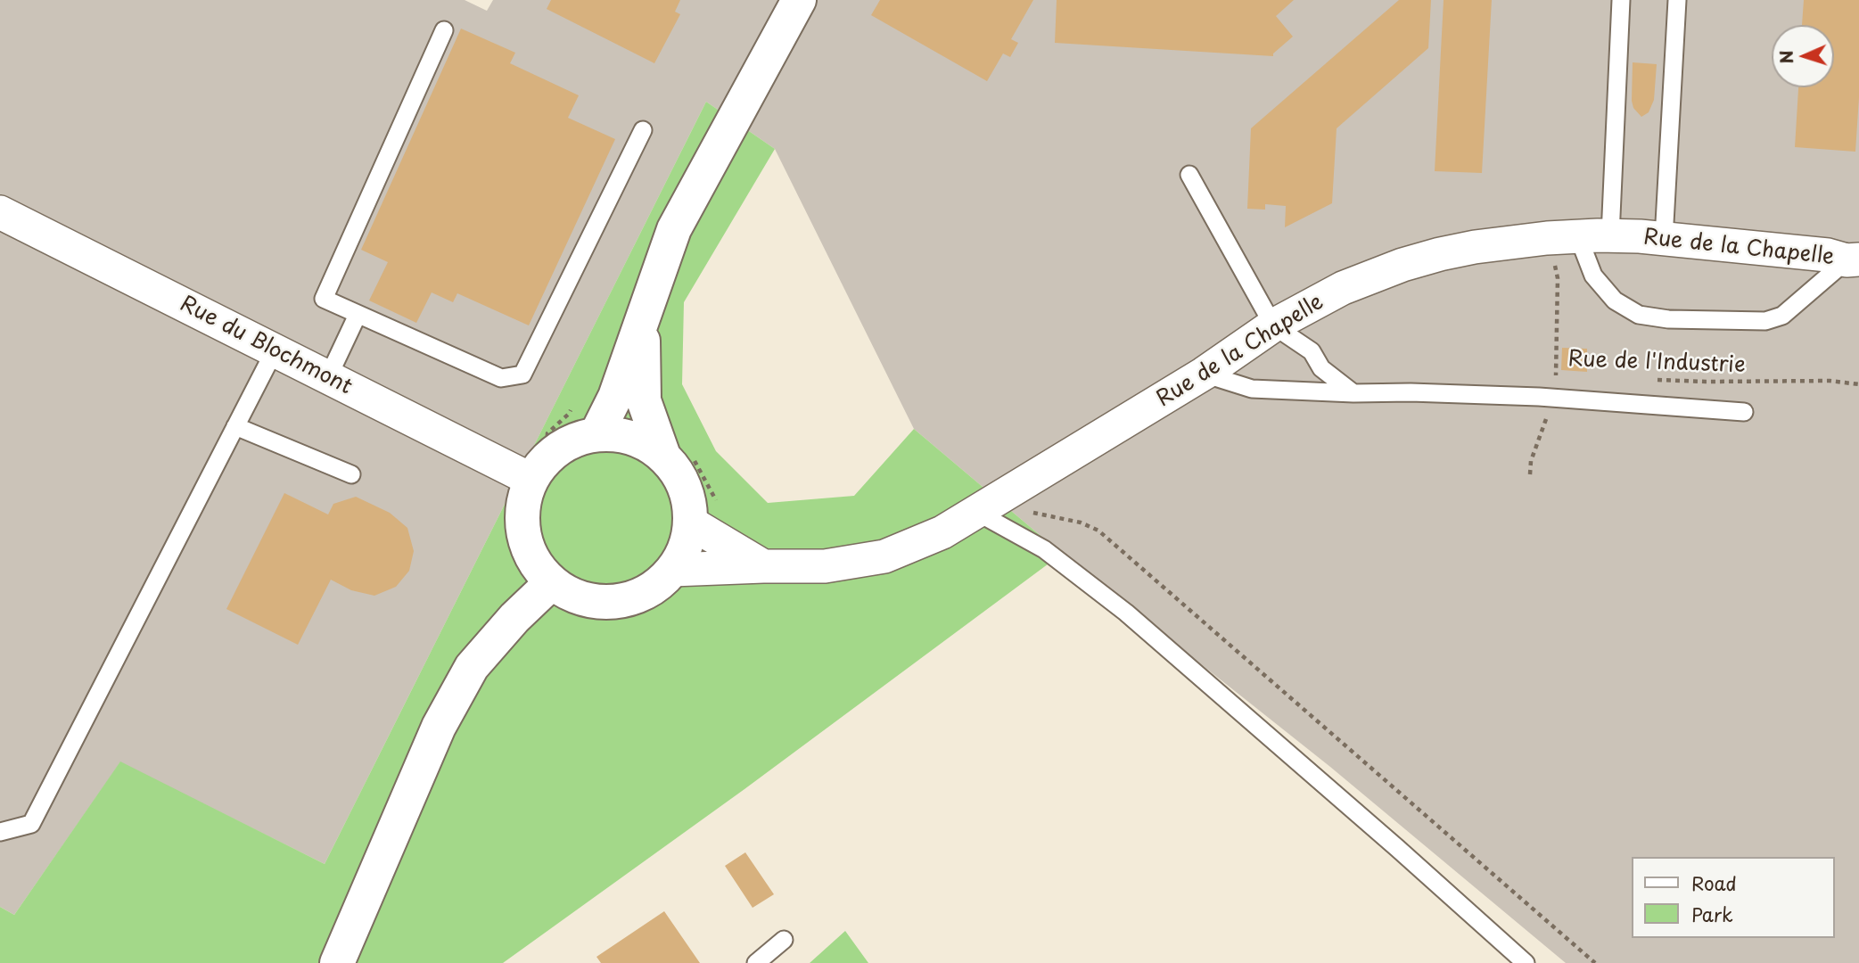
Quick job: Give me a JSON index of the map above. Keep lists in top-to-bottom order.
{
  "streets": {
    "street": ["Rue de la Chapelle", "Rue du Blochmont"],
    "path": ["Rue de l'Industrie"]
  },
  "crossings": [
    ["Rue de la Chapelle", "Rue du Blochmont"],
    ["Rue de la Chapelle", "Rue de l'Industrie"]
  ],
  "legend": ["Road", "Park"],
  "north": "left"
}
